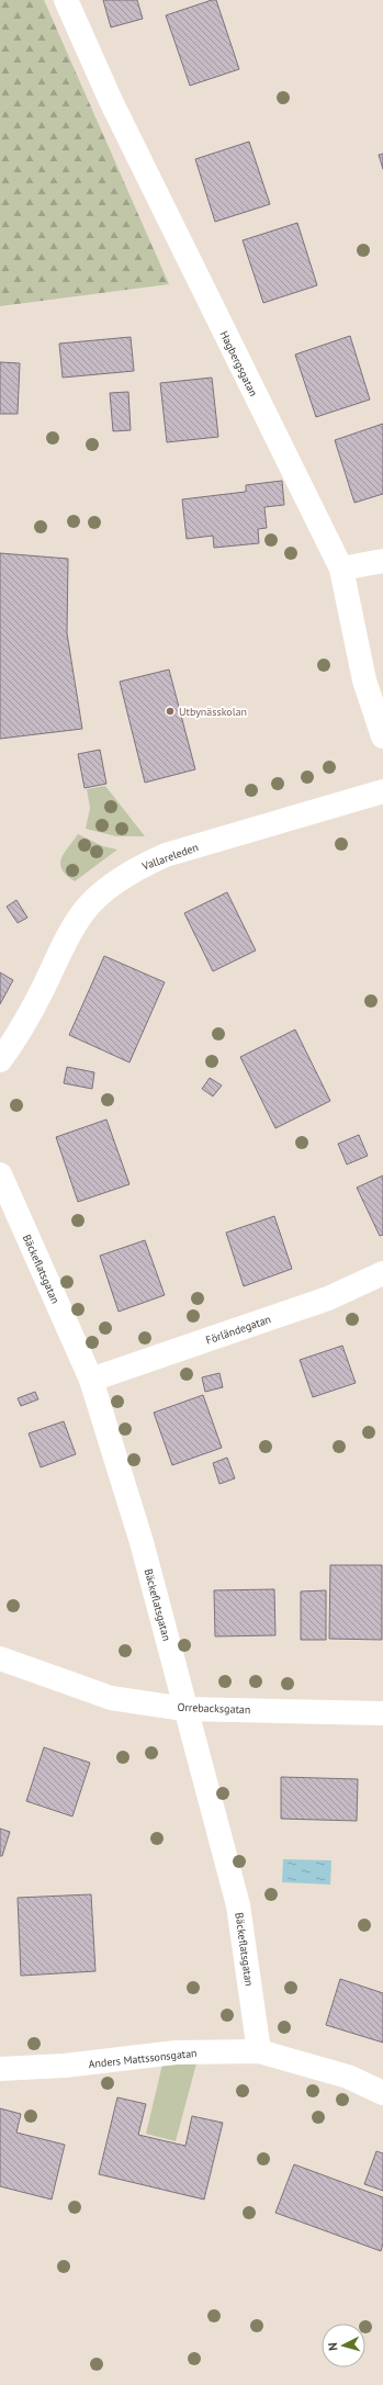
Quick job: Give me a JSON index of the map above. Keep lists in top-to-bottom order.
{
  "streets": {
    "street": [
      "Hagbergsgatan",
      "Vallareleden",
      "Bäckeflatsgatan",
      "Förländegatan",
      "Orrebacksgatan",
      "Anders Mattssonsgatan"
    ]
  },
  "crossings": [
    ["Bäckeflatsgatan", "Förländegatan"],
    ["Bäckeflatsgatan", "Orrebacksgatan"],
    ["Bäckeflatsgatan", "Anders Mattssonsgatan"]
  ],
  "places": ["Utbynässkolan"],
  "north": "left"
}
